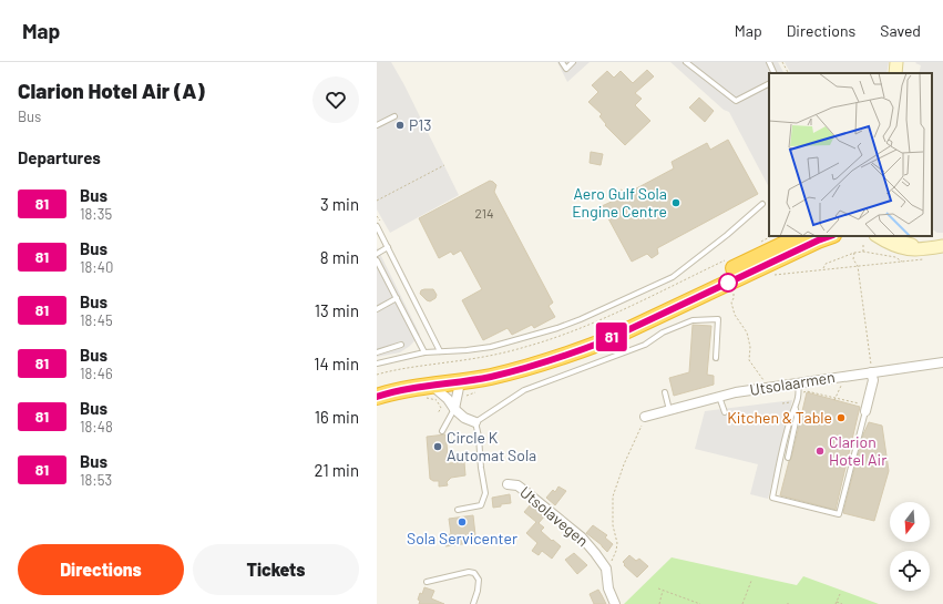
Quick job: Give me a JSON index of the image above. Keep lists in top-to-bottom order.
{
  "streets": {
    "street": ["Utsolaarmen", "Utsolavegen"]
  },
  "places": [
    "P13",
    "Aero Gulf Sola Engine Centre",
    "Kitchen & Table",
    "Circle K Automat Sola",
    "Clarion Hotel Air",
    "Sola Servicenter"
  ],
  "lines": ["bus line 81"],
  "house_numbers": ["214"],
  "north": "bottom",
  "page": {
    "header": "Map",
    "nav": ["Map", "Directions", "Saved"],
    "heading": [
      ["Clarion Hotel Air (A)", "Bus"],
      "Departures"
    ],
    "on_map": "81",
    "list": [
      {
        "mark": "81",
        "name": "Bus",
        "note": "18:35",
        "value": "3 min"
      },
      {
        "mark": "81",
        "name": "Bus",
        "note": "18:40",
        "value": "8 min"
      },
      {
        "mark": "81",
        "name": "Bus",
        "note": "18:45",
        "value": "13 min"
      },
      {
        "mark": "81",
        "name": "Bus",
        "note": "18:46",
        "value": "14 min"
      },
      {
        "mark": "81",
        "name": "Bus",
        "note": "18:48",
        "value": "16 min"
      },
      {
        "mark": "81",
        "name": "Bus",
        "note": "18:53",
        "value": "21 min"
      }
    ],
    "buttons": ["Directions", "Tickets"]
  }
}
